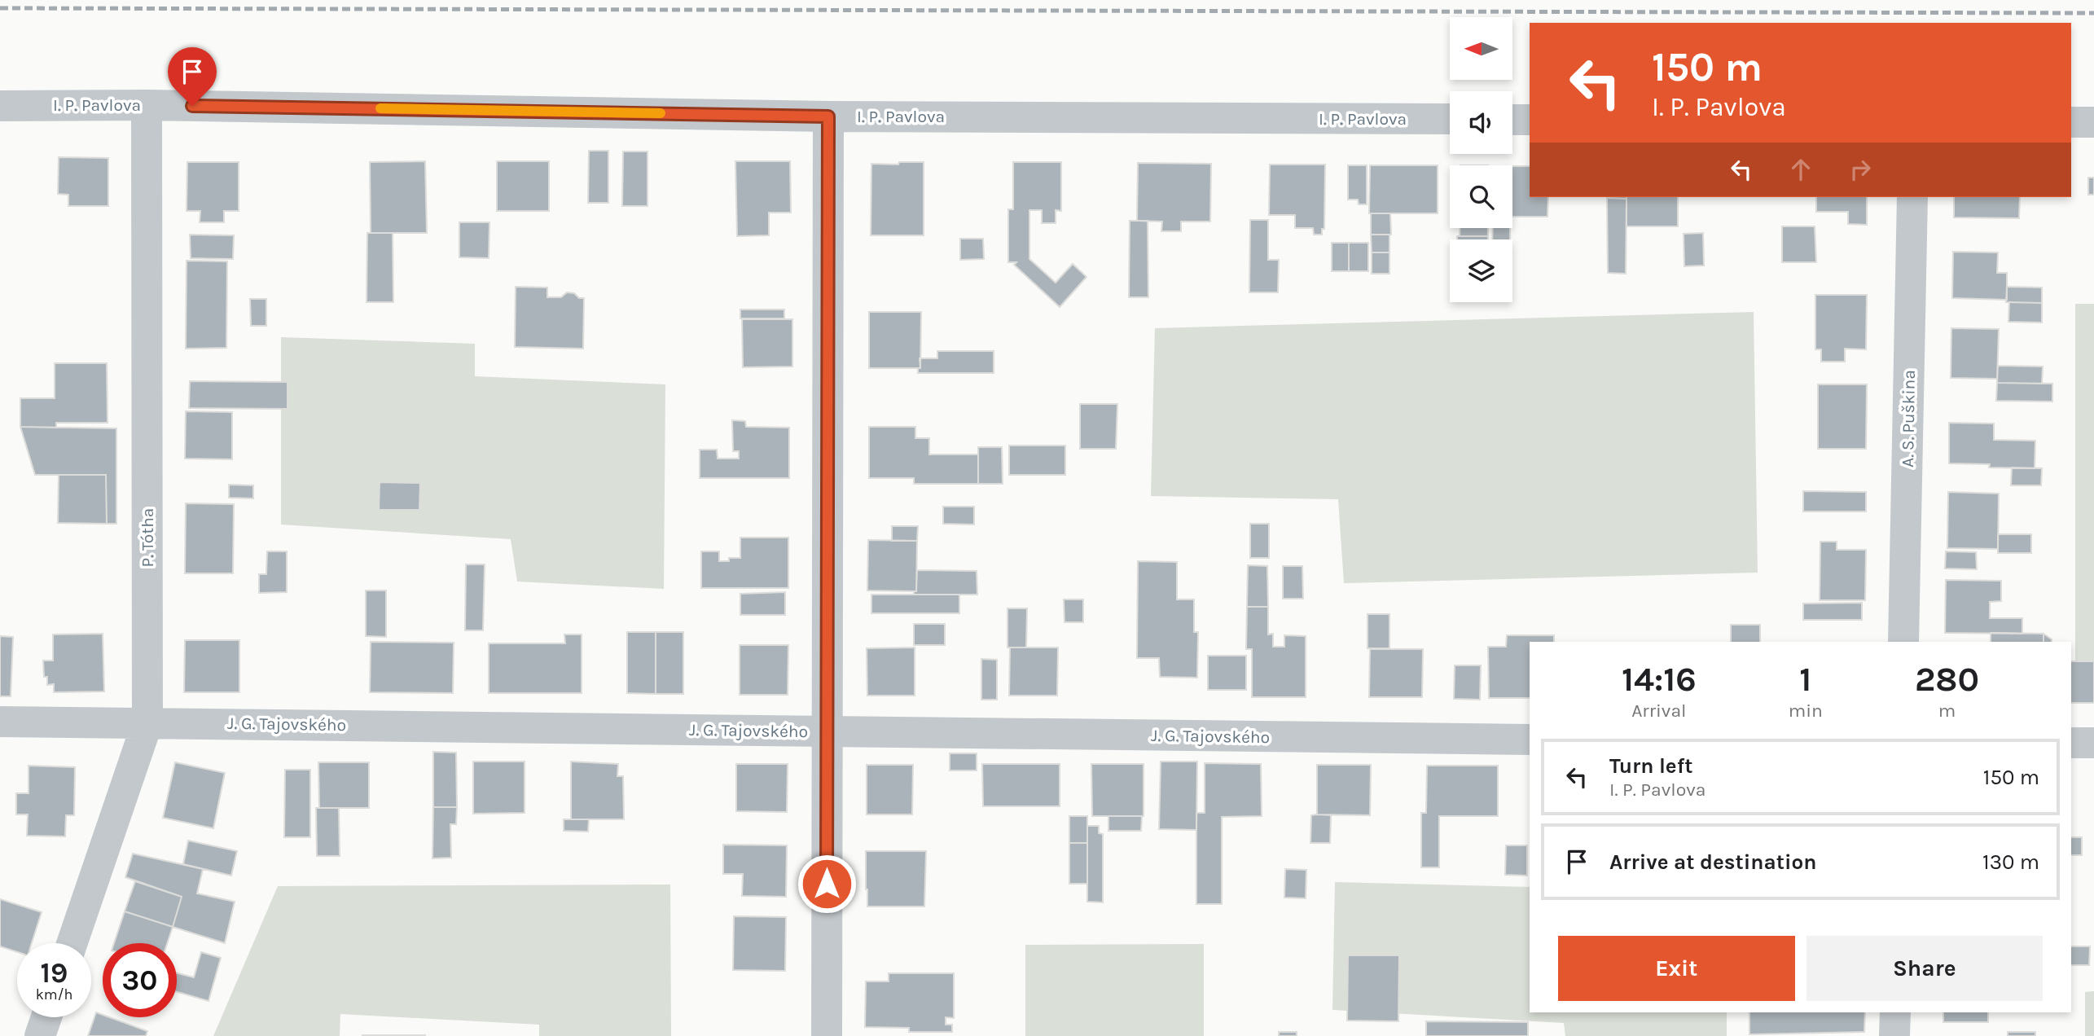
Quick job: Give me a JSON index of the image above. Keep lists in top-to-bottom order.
{
  "streets": {
    "street": [
      "I. P. Pavlova",
      "A. S. Puškina",
      "P. Tótha",
      "J. G. Tajovského"
    ]
  },
  "crossings": [
    ["I. P. Pavlova", "P. Tótha"],
    ["P. Tótha", "J. G. Tajovského"]
  ],
  "north": "left",
  "page": {
    "turn": ["150 m", "I. P. Pavlova"],
    "eta": [
      "14:16",
      "Arrival",
      "1",
      "min",
      "280",
      "m"
    ],
    "list": [
      {
        "name": "Turn left",
        "note": "I. P. Pavlova",
        "value": "150 m"
      },
      {
        "name": "Arrive at destination",
        "value": "130 m"
      }
    ],
    "buttons": ["Exit", "Share"],
    "speed": "19 km/h",
    "limit": "30"
  }
}
